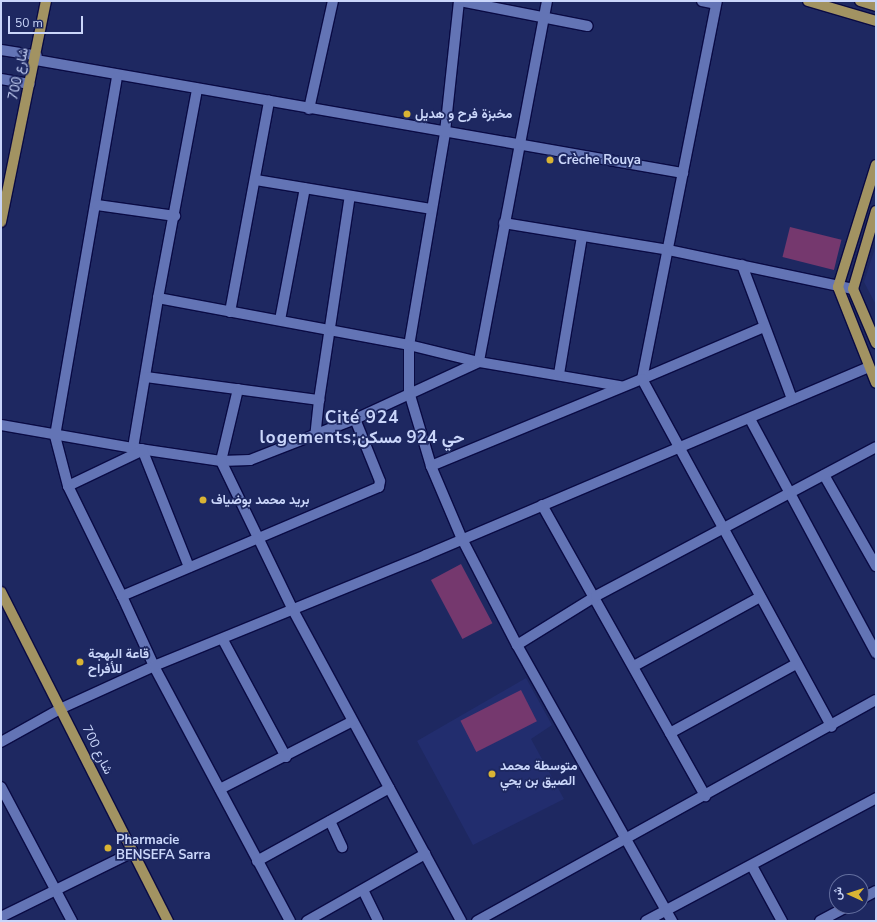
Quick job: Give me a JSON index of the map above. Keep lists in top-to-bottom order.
{
  "streets": {
    "main road": ["شارع 700"]
  },
  "districts": ["Cité 924 logements;حي 924 مسكن"],
  "places": [
    "مخبزة فرح و هديل",
    "Crèche Rouya",
    "بريد محمد بوضياف",
    "قاعة البهجة للأفراح",
    "متوسطة محمد الصيق بن يحي",
    "Pharmacie BENSEFA Sarra"
  ],
  "scale_bar": "50 m",
  "north": "left"
}
